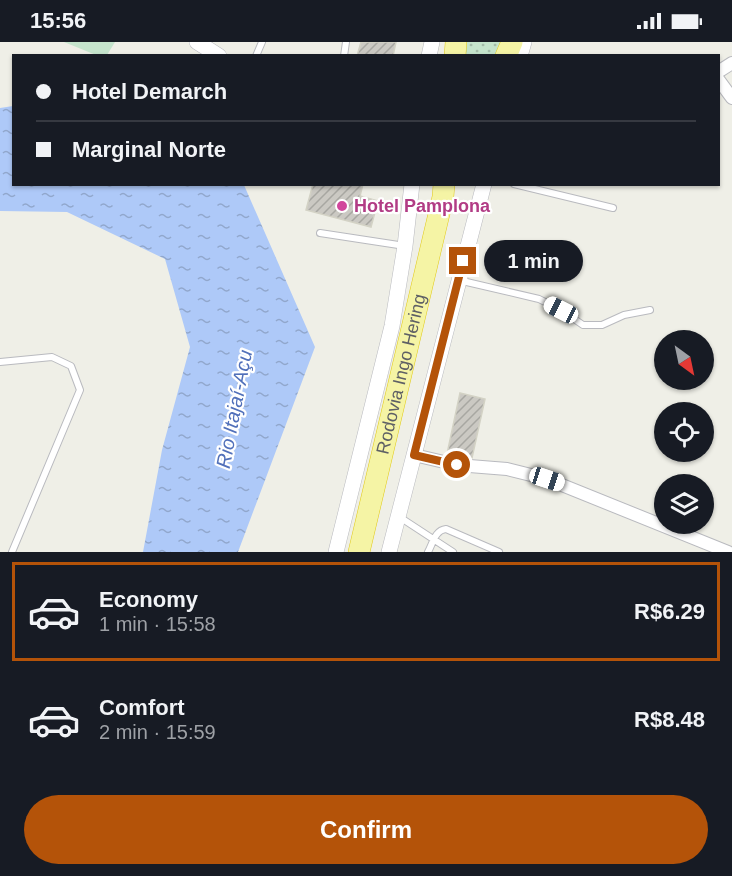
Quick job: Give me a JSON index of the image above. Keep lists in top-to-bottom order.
{
  "streets": {
    "highway": ["Rodovia Ingo Hering"]
  },
  "water": ["Rio Itajaí-Açu"],
  "places": ["Hotel Pamplona"],
  "north": "bottom right",
  "page": {
    "status": "15:56",
    "banner": ["Hotel Demarch", "Marginal Norte"],
    "bubble": "1 min",
    "list": [
      {
        "name": "Economy",
        "note": "1 min · 15:58",
        "value": "R$6.29"
      },
      {
        "name": "Comfort",
        "note": "2 min · 15:59",
        "value": "R$8.48"
      }
    ],
    "buttons": "Confirm"
  }
}
